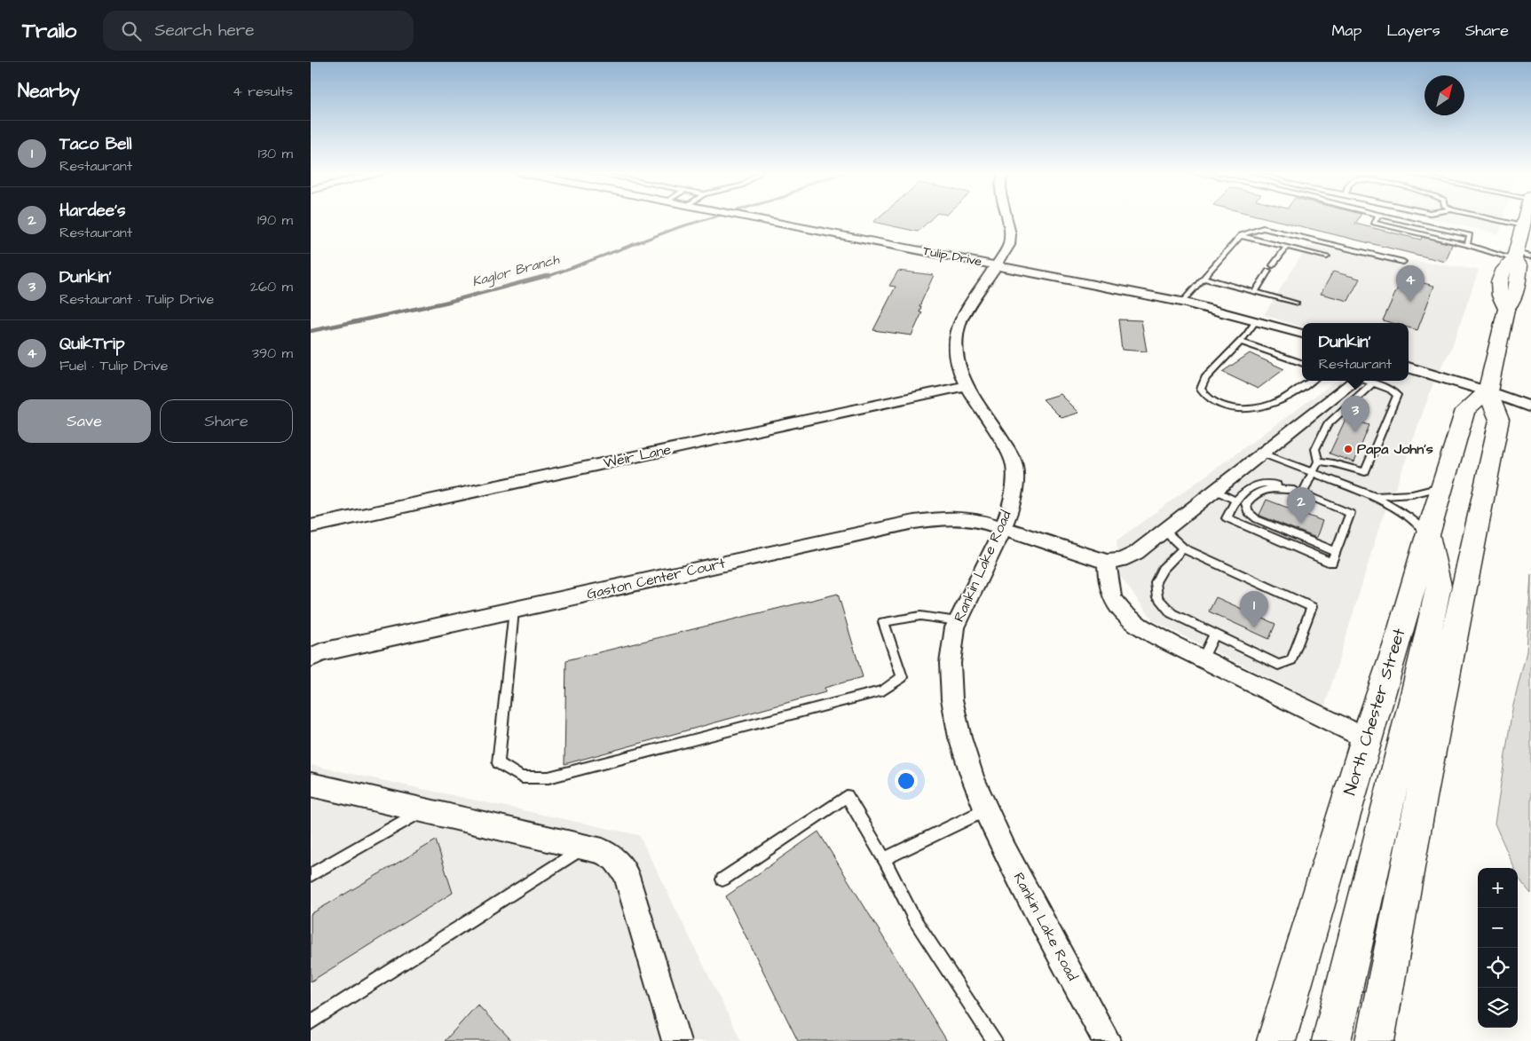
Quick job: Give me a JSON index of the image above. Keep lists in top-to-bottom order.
{
  "streets": {
    "highway": ["North Chester Street"],
    "street": [
      "Tulip Drive",
      "Weir Lane",
      "Rankin Lake Road",
      "Gaston Center Court"
    ]
  },
  "crossings": [
    ["Tulip Drive", "Rankin Lake Road"],
    ["Weir Lane", "Rankin Lake Road"],
    ["Rankin Lake Road", "Gaston Center Court"]
  ],
  "water": ["Kaglor Branch"],
  "places": ["Papa John's"],
  "north": "top right",
  "page": {
    "header": "Trailo",
    "search": "Search here",
    "nav": ["Map", "Layers", "Share"],
    "heading": ["Nearby", "4 results"],
    "list": [
      {
        "mark": "1",
        "name": "Taco Bell",
        "note": "Restaurant",
        "value": "130 m"
      },
      {
        "mark": "2",
        "name": "Hardee's",
        "note": "Restaurant",
        "value": "190 m"
      },
      {
        "mark": "3",
        "name": "Dunkin'",
        "note": "Restaurant · Tulip Drive",
        "value": "260 m"
      },
      {
        "mark": "4",
        "name": "QuikTrip",
        "note": "Fuel · Tulip Drive",
        "value": "390 m"
      }
    ],
    "pins": [
      "4",
      "3",
      "2",
      "1"
    ],
    "popup": ["Dunkin'", "Restaurant"],
    "buttons": ["Save", "Share"],
    "map_buttons": ["+", "−"]
  }
}
